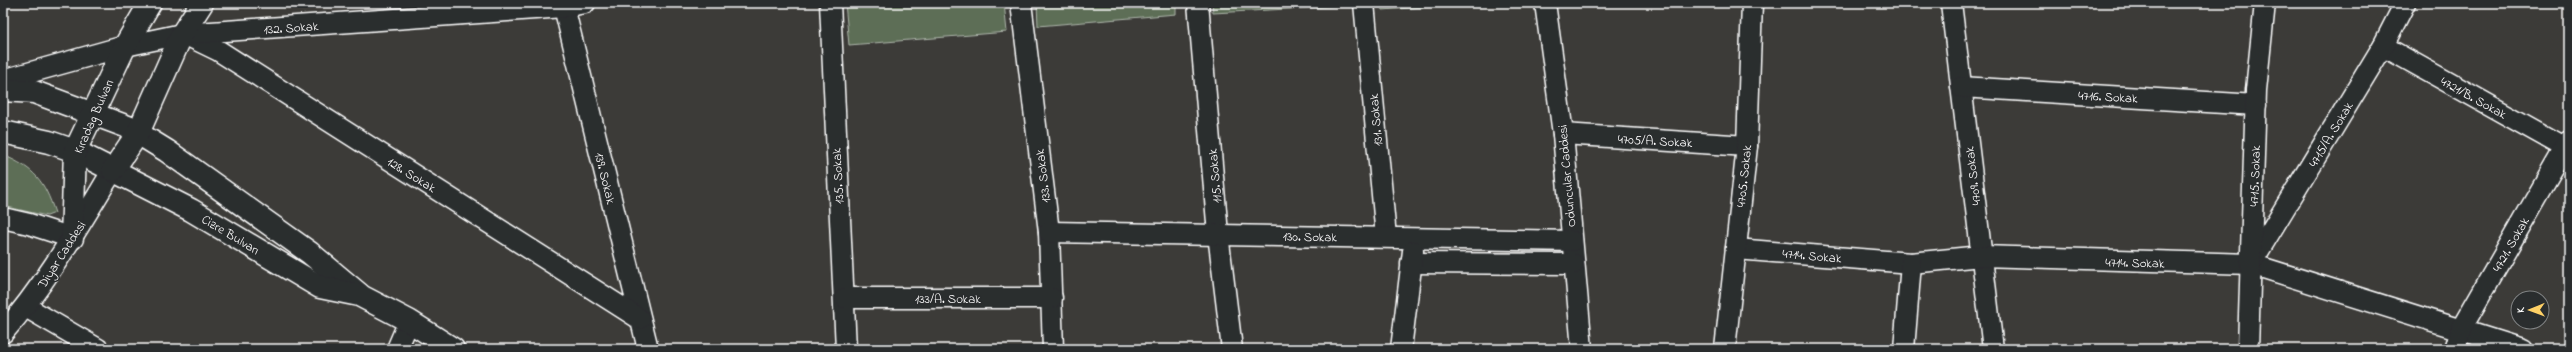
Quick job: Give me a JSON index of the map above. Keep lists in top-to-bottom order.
{
  "streets": {
    "main road": ["Kıradag Bulvarı", "Cizre Bulvarı"],
    "street": [
      "132. Sokak",
      "4716. Sokak",
      "4721/B. Sokak",
      "131. Sokak",
      "4715/A. Sokak",
      "4705/A. Sokak",
      "128. Sokak",
      "135. Sokak",
      "133. Sokak",
      "115. Sokak",
      "Oduncular Caddesi",
      "4705. Sokak",
      "4709. Sokak",
      "4715. Sokak",
      "139. Sokak",
      "130. Sokak",
      "4721. Sokak",
      "Diyar Caddesi",
      "4714. Sokak",
      "133/A. Sokak"
    ]
  },
  "crossings": [
    ["132. Sokak", "Kıradag Bulvarı"],
    ["132. Sokak", "128. Sokak"],
    ["132. Sokak", "139. Sokak"],
    ["4716. Sokak", "4709. Sokak"],
    ["4716. Sokak", "4715. Sokak"],
    ["4721/B. Sokak", "4715/A. Sokak"],
    ["4721/B. Sokak", "4721. Sokak"],
    ["Kıradag Bulvarı", "Cizre Bulvarı"],
    ["Kıradag Bulvarı", "Diyar Caddesi"],
    ["131. Sokak", "130. Sokak"],
    ["4715/A. Sokak", "4715. Sokak"],
    ["4715/A. Sokak", "4714. Sokak"],
    ["4705/A. Sokak", "Oduncular Caddesi"],
    ["4705/A. Sokak", "4705. Sokak"],
    ["128. Sokak", "139. Sokak"],
    ["135. Sokak", "133/A. Sokak"],
    ["133. Sokak", "130. Sokak"],
    ["133. Sokak", "133/A. Sokak"],
    ["115. Sokak", "130. Sokak"],
    ["Oduncular Caddesi", "130. Sokak"],
    ["4705. Sokak", "4714. Sokak"],
    ["4709. Sokak", "4714. Sokak"],
    ["4715. Sokak", "4714. Sokak"],
    ["Cizre Bulvarı", "Diyar Caddesi"],
    ["4721. Sokak", "4714. Sokak"]
  ],
  "north": "left"
}
